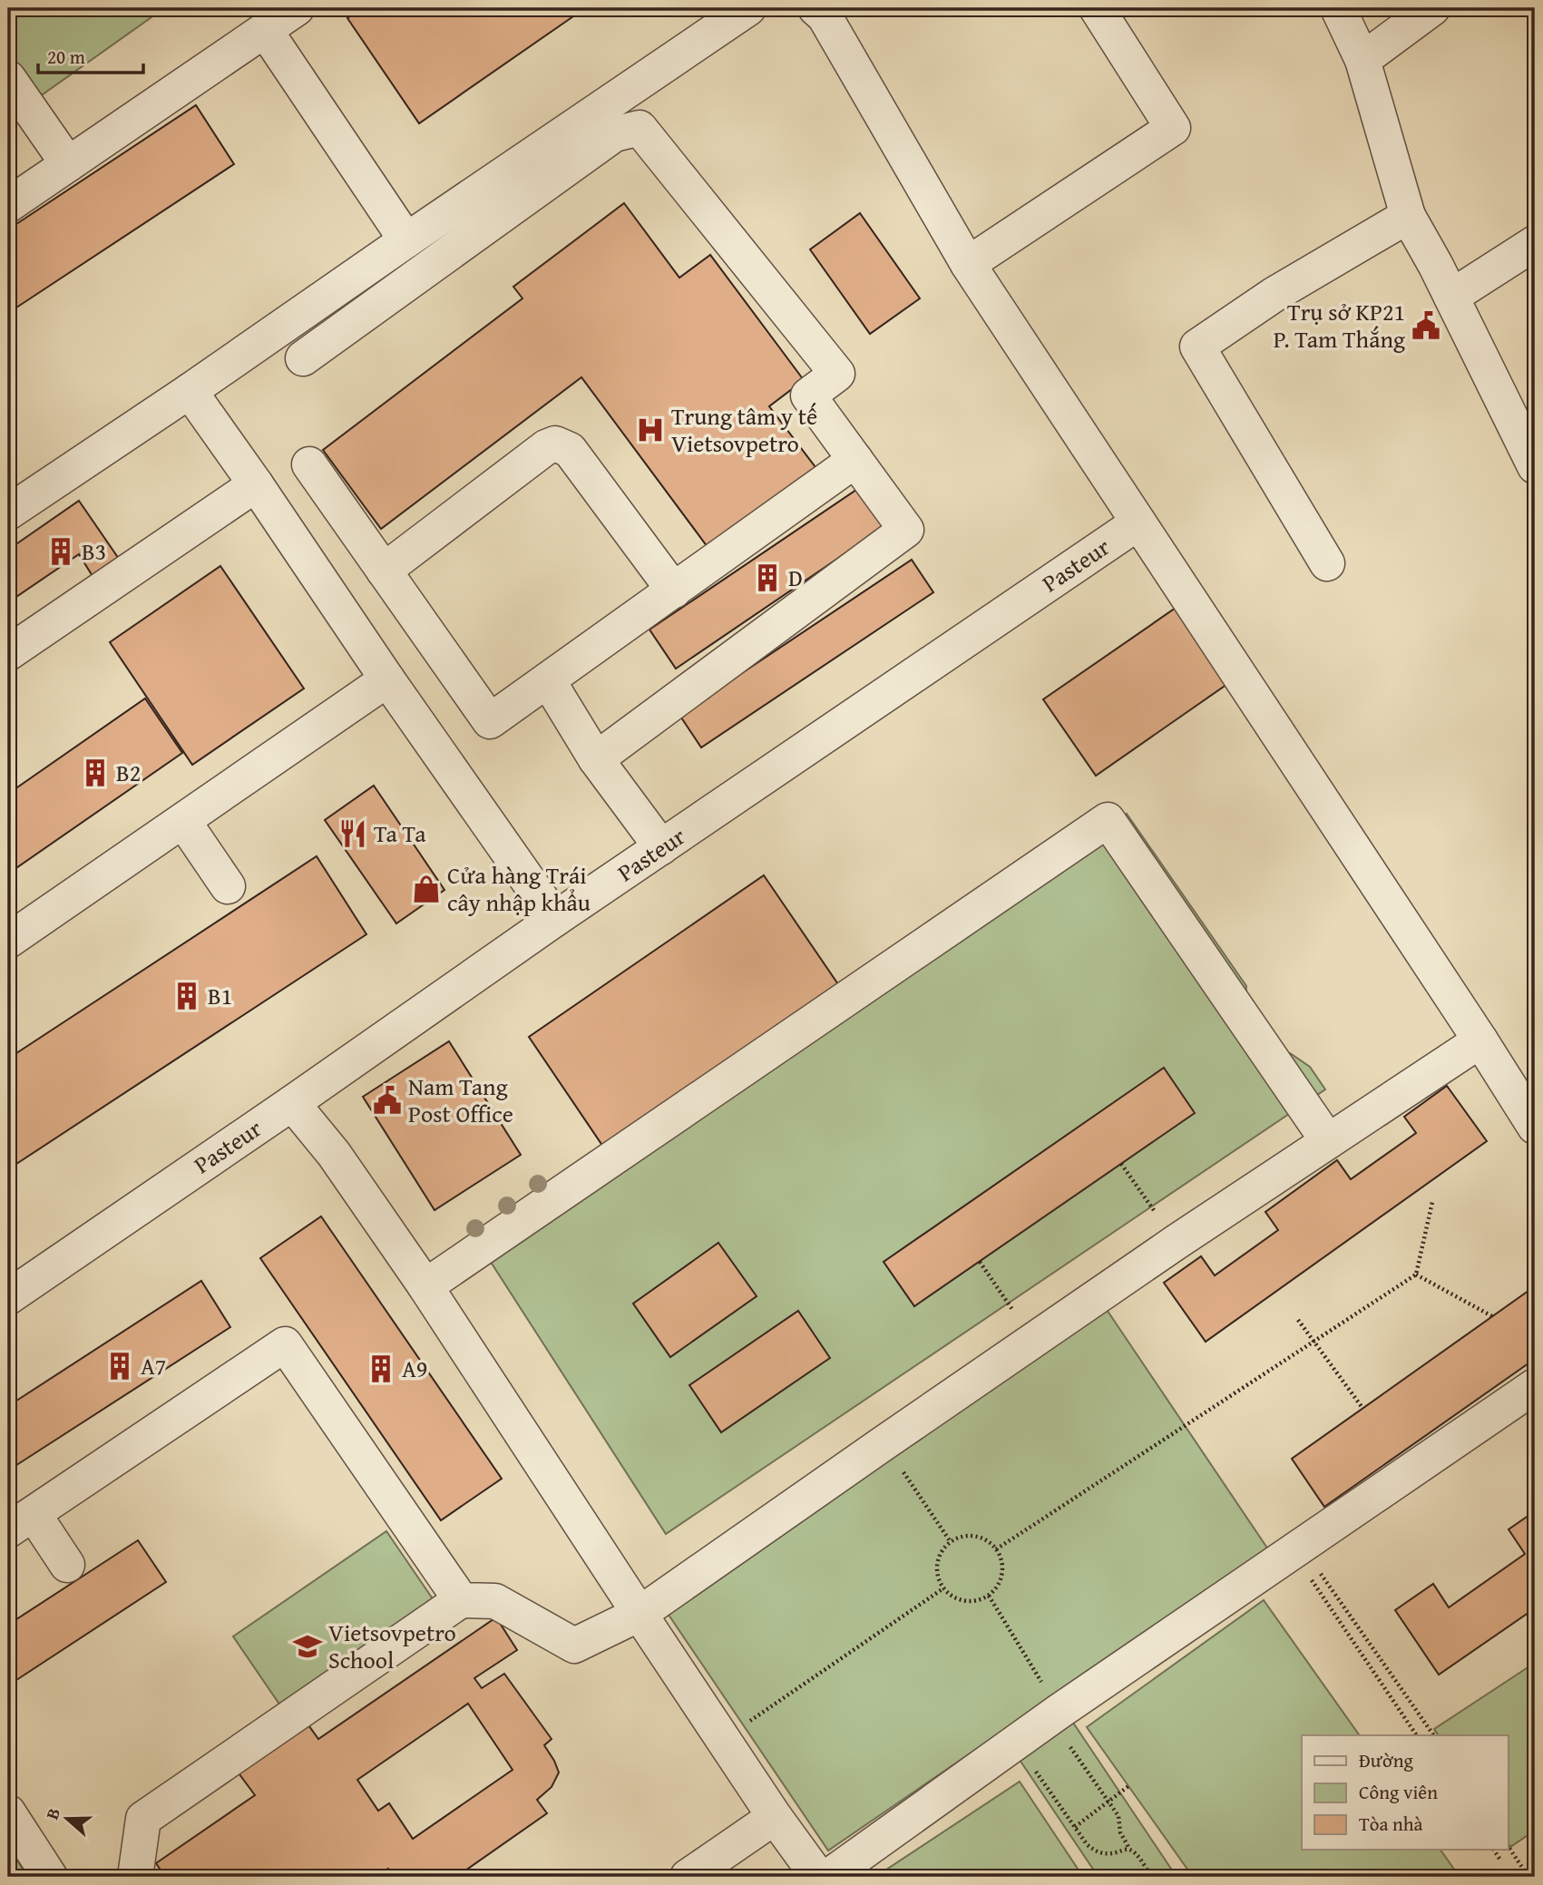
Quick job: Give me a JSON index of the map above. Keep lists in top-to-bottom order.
{
  "streets": {
    "street": ["Pasteur"]
  },
  "places": {
    "public building": ["Trụ sở KP21 P. Tam Thắng", "Nam Tang Post Office"],
    "hospital": ["Trung tâm y tế Vietsovpetro"],
    "building": [
      "B3",
      "D",
      "B2",
      "B1",
      "A7",
      "A9"
    ],
    "restaurant": ["Ta Ta"],
    "shop": ["Cửa hàng Trái cây nhập khẩu"],
    "school or university": ["Vietsovpetro School"]
  },
  "legend": ["Đường", "Công viên", "Tòa nhà"],
  "scale_bar": "20 m",
  "north": "left"
}
